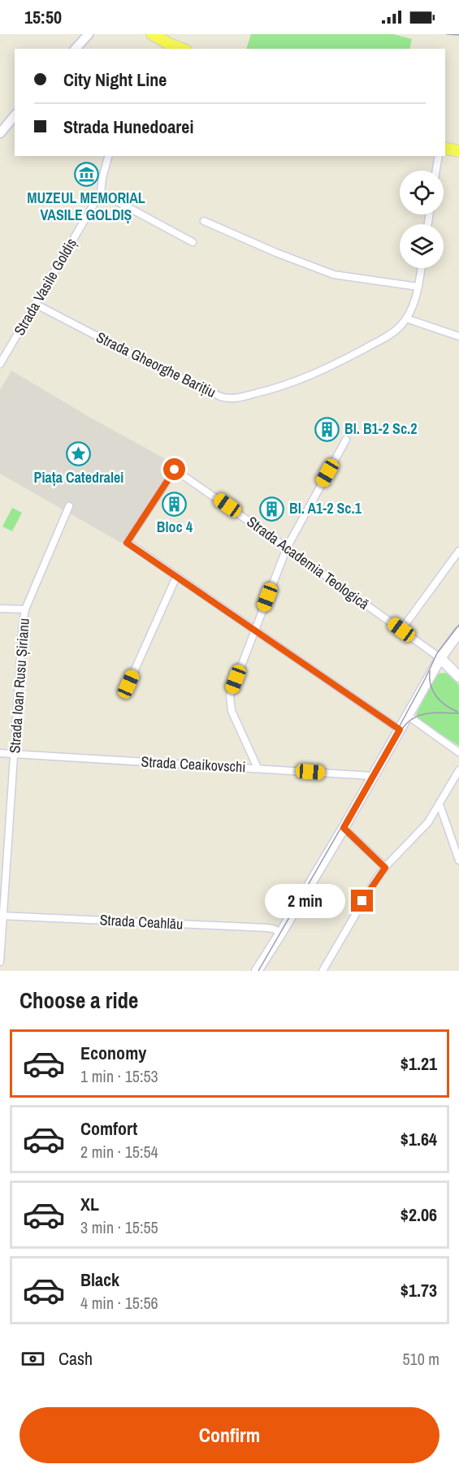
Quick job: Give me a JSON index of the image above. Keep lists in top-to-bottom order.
{
  "streets": {
    "street": [
      "Strada Vasile Goldiș",
      "Strada Gheorghe Barițiu",
      "Strada Academia Teologică",
      "Strada Ioan Rusu Șirianu",
      "Strada Ceaikovschi",
      "Strada Ceahlău"
    ]
  },
  "crossings": [
    ["Strada Vasile Goldiș", "Strada Gheorghe Barițiu"],
    ["Strada Ioan Rusu Șirianu", "Strada Ceaikovschi"],
    ["Strada Ioan Rusu Șirianu", "Strada Ceahlău"]
  ],
  "places": {
    "museum": ["MUZEUL MEMORIAL VASILE GOLDIȘ"],
    "building": ["Bl. B1-2 Sc.2", "Bloc 4", "Bl. A1-2 Sc.1"],
    "place": ["Piața Catedralei"]
  },
  "page": {
    "status": "15:50",
    "banner": ["City Night Line", "Strada Hunedoarei"],
    "bubble": "2 min",
    "heading": "Choose a ride",
    "list": [
      {
        "name": "Economy",
        "note": "1 min · 15:53",
        "value": "$1.21"
      },
      {
        "name": "Comfort",
        "note": "2 min · 15:54",
        "value": "$1.64"
      },
      {
        "name": "XL",
        "note": "3 min · 15:55",
        "value": "$2.06"
      },
      {
        "name": "Black",
        "note": "4 min · 15:56",
        "value": "$1.73"
      }
    ],
    "pay": ["Cash", "510 m"],
    "buttons": "Confirm"
  }
}
